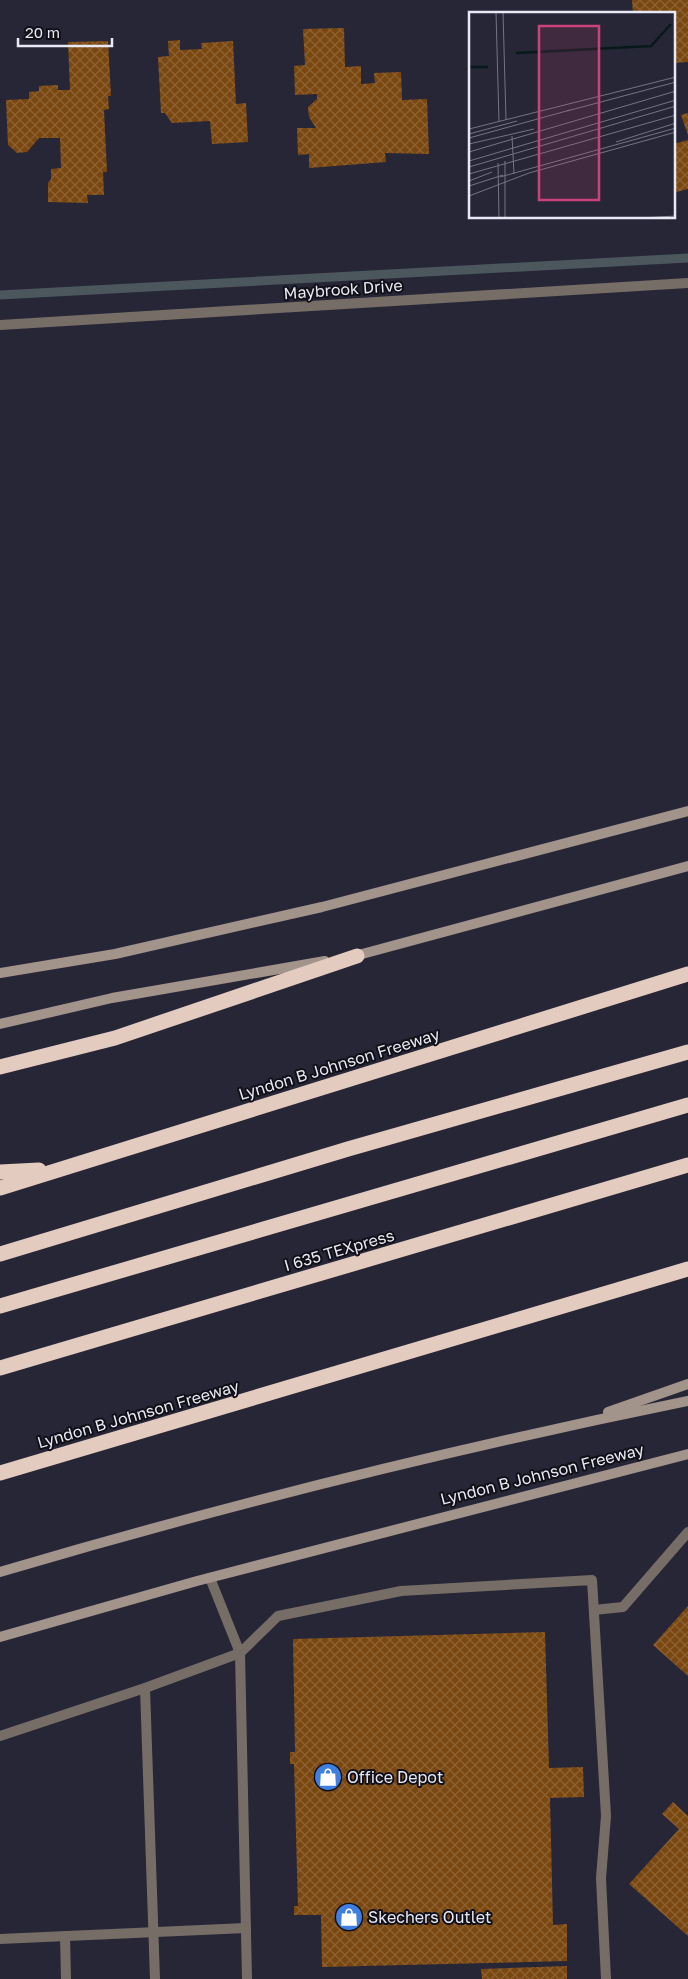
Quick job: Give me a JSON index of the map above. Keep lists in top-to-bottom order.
{
  "streets": {
    "highway": ["Lyndon B Johnson Freeway", "I 635 TEXpress"],
    "street": ["Maybrook Drive"]
  },
  "places": {
    "shop": ["Office Depot", "Skechers Outlet"]
  },
  "scale_bar": "20 m"
}
